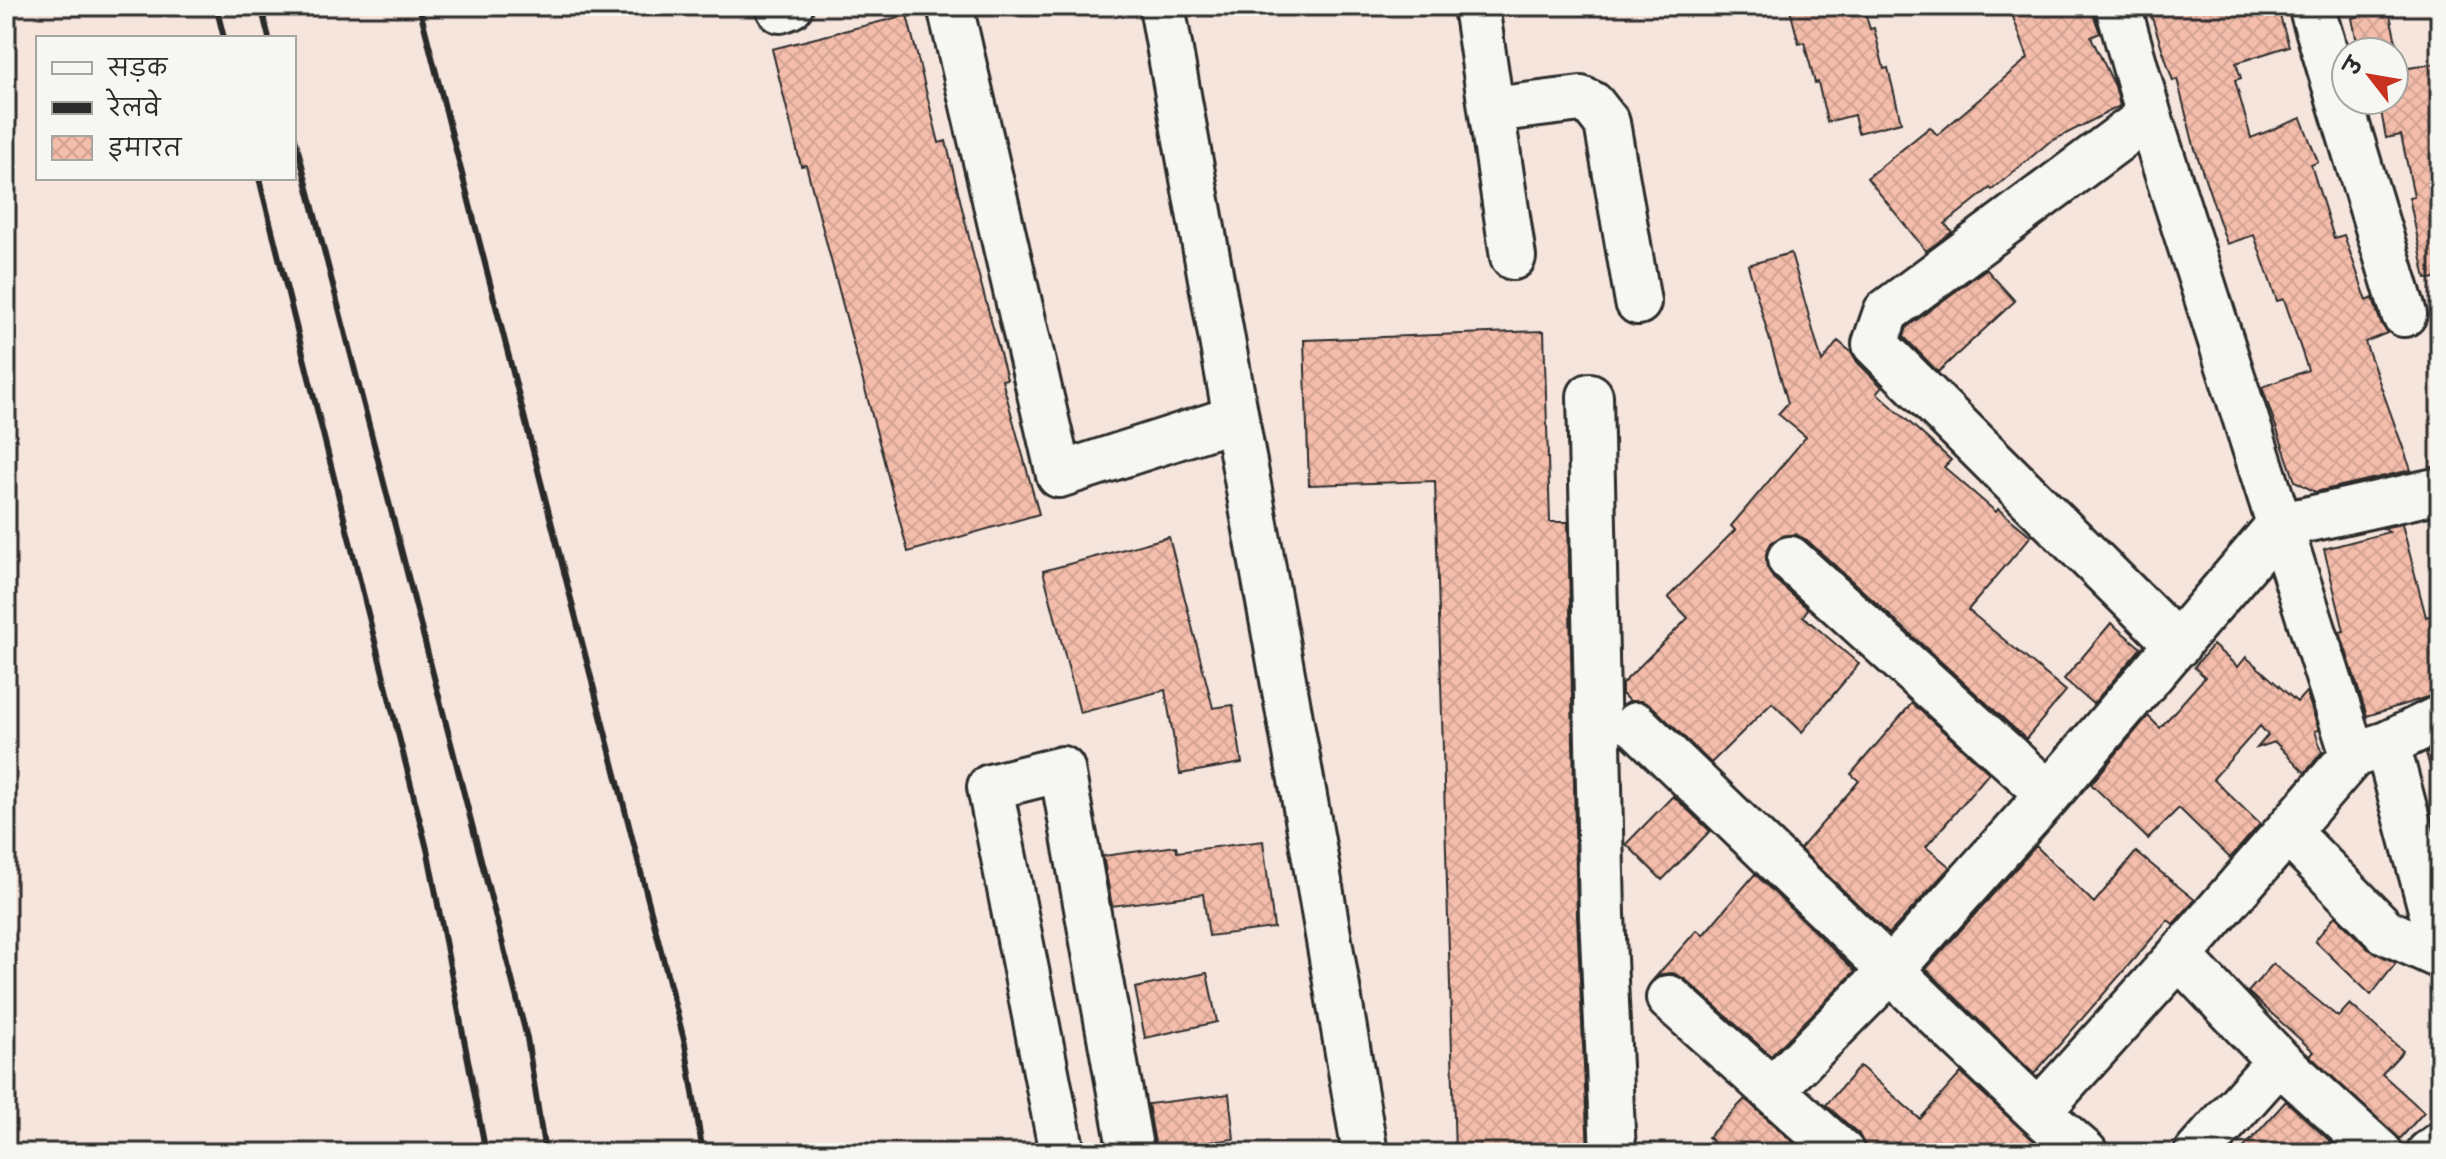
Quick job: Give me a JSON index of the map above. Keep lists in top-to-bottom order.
{
  "legend": ["सड़क", "रेलवे", "इमारत"],
  "north": "top left"
}
